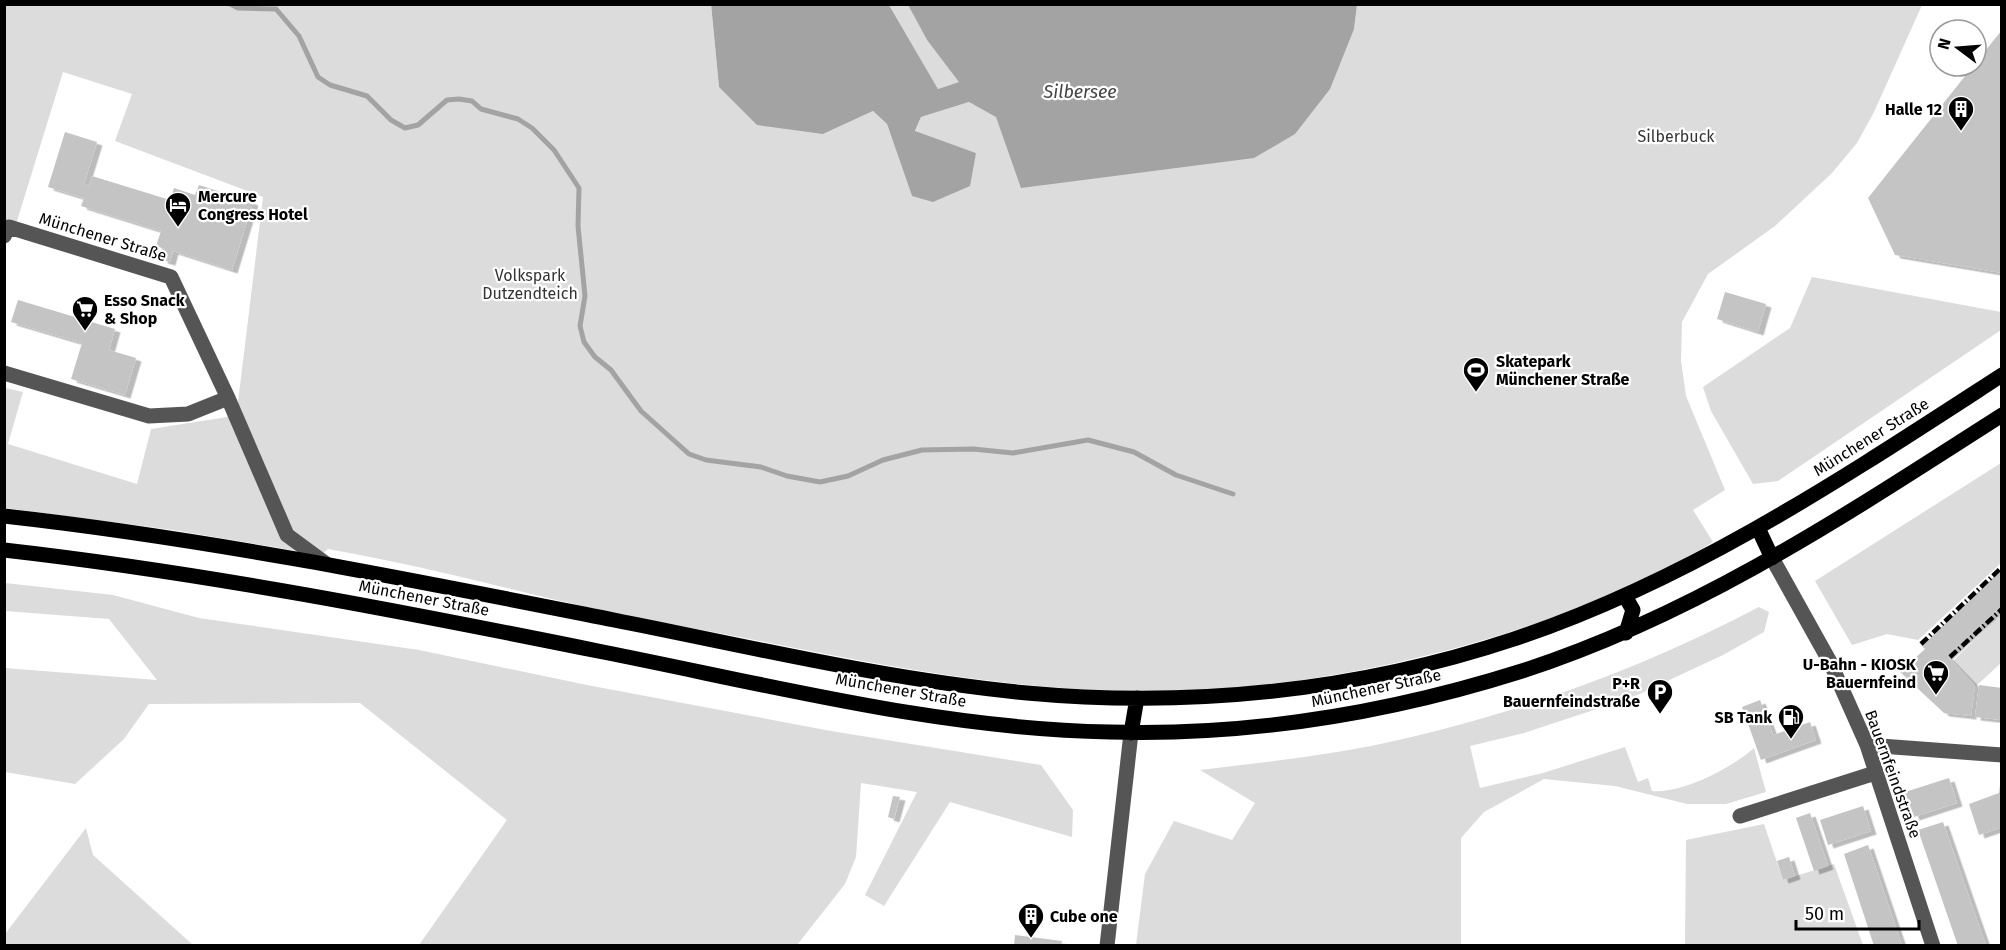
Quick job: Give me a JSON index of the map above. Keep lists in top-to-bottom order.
{
  "streets": {
    "main road": ["Münchener Straße"],
    "street": ["Bauernfeindstraße"]
  },
  "crossings": [
    ["Münchener Straße", "Bauernfeindstraße"]
  ],
  "water": ["Silbersee"],
  "parks": ["Silberbuck", "Volkspark Dutzendteich"],
  "places": {
    "building": ["Halle 12", "Cube one"],
    "hotel": ["Mercure Congress Hotel"],
    "supermarket": ["Esso Snack & Shop", "U-Bahn - KIOSK Bauernfeind"],
    "sports": ["Skatepark Münchener Straße"],
    "parking": ["P+R Bauernfeindstraße"],
    "fuel station": ["SB Tank"]
  },
  "scale_bar": "50 m",
  "north": "left"
}
